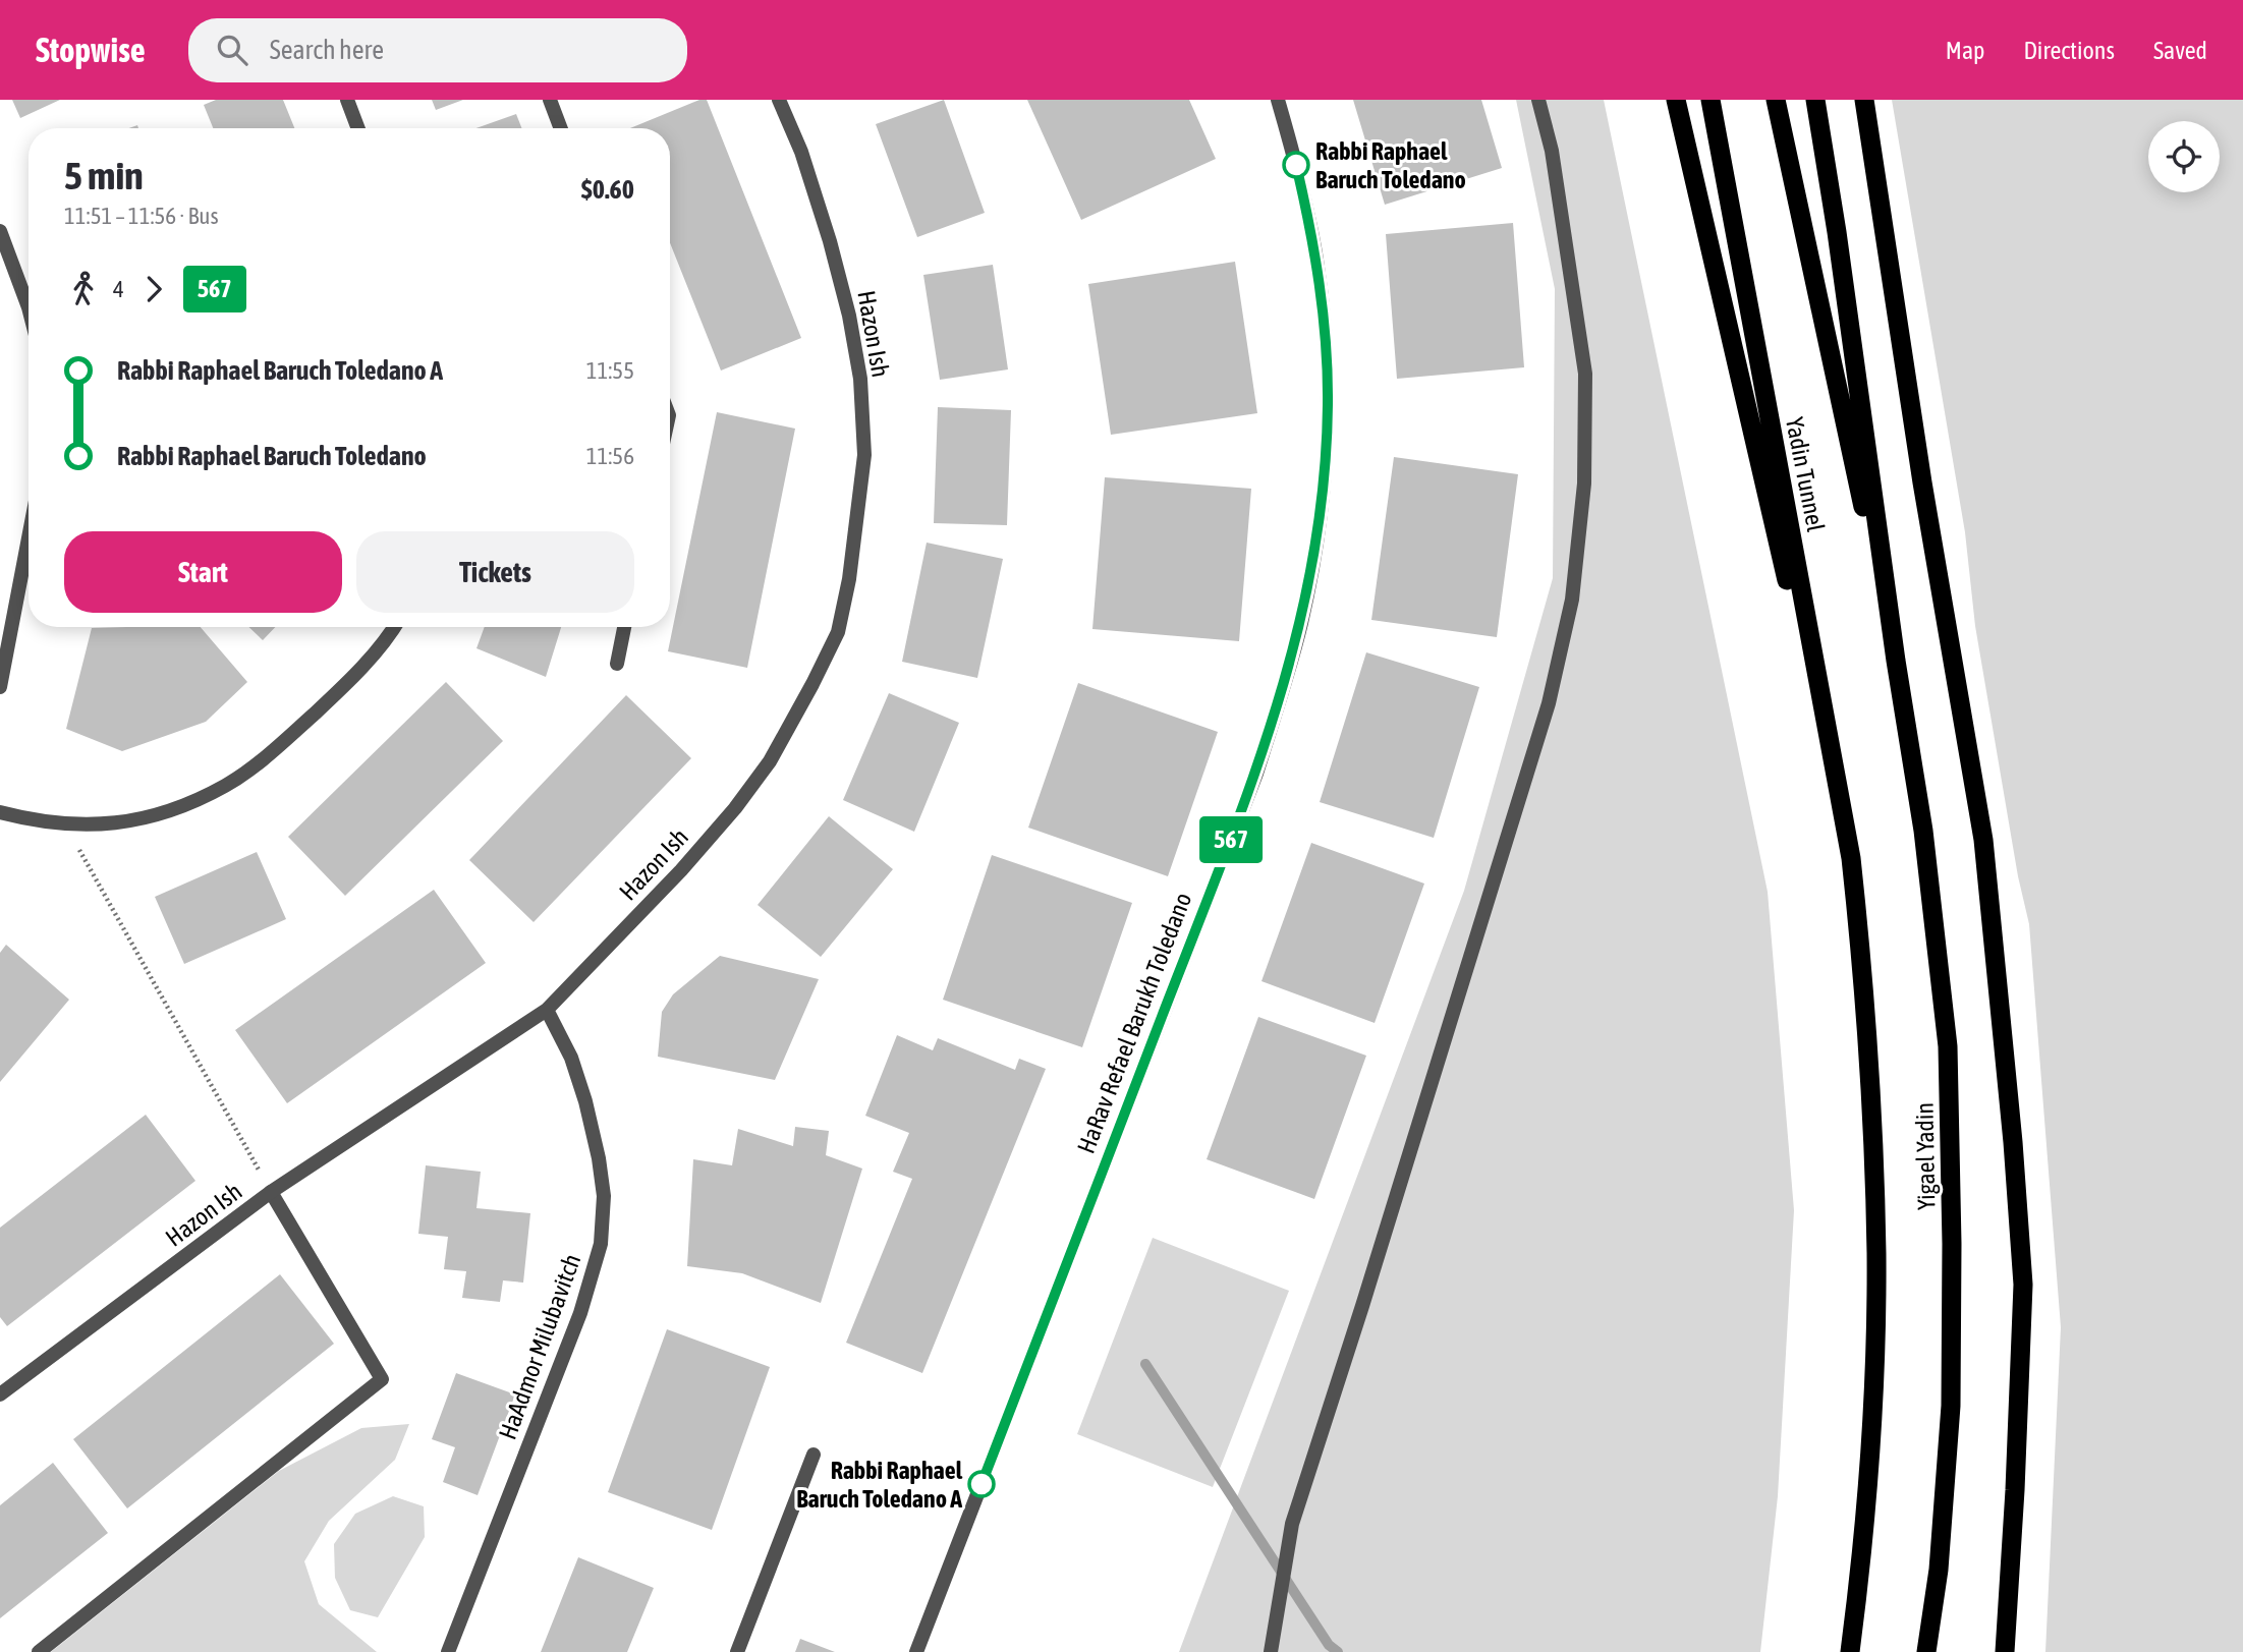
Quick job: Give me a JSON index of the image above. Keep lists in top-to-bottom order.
{
  "streets": {
    "highway": ["Yadin Tunnel", "Yigael Yadin"],
    "street": ["Hazon Ish", "HaRav Refael Barukh Toledano", "HaAdmor Milubavitch"]
  },
  "crossings": [
    ["Hazon Ish", "HaAdmor Milubavitch"],
    ["Yadin Tunnel", "Yigael Yadin"]
  ],
  "places": ["Rabbi Raphael Baruch Toledano", "Rabbi Raphael Baruch Toledano A"],
  "lines": ["bus line 567"],
  "page": {
    "header": "Stopwise",
    "search": "Search here",
    "nav": ["Map", "Directions", "Saved"],
    "on_map": "567",
    "heading": ["5 min", "11:51 – 11:56 · Bus", "$0.60"],
    "legs": ["4", "567"],
    "list": [
      {
        "name": "Rabbi Raphael Baruch Toledano A",
        "value": "11:55"
      },
      {
        "name": "Rabbi Raphael Baruch Toledano",
        "value": "11:56"
      }
    ],
    "buttons": ["Start", "Tickets"]
  }
}
